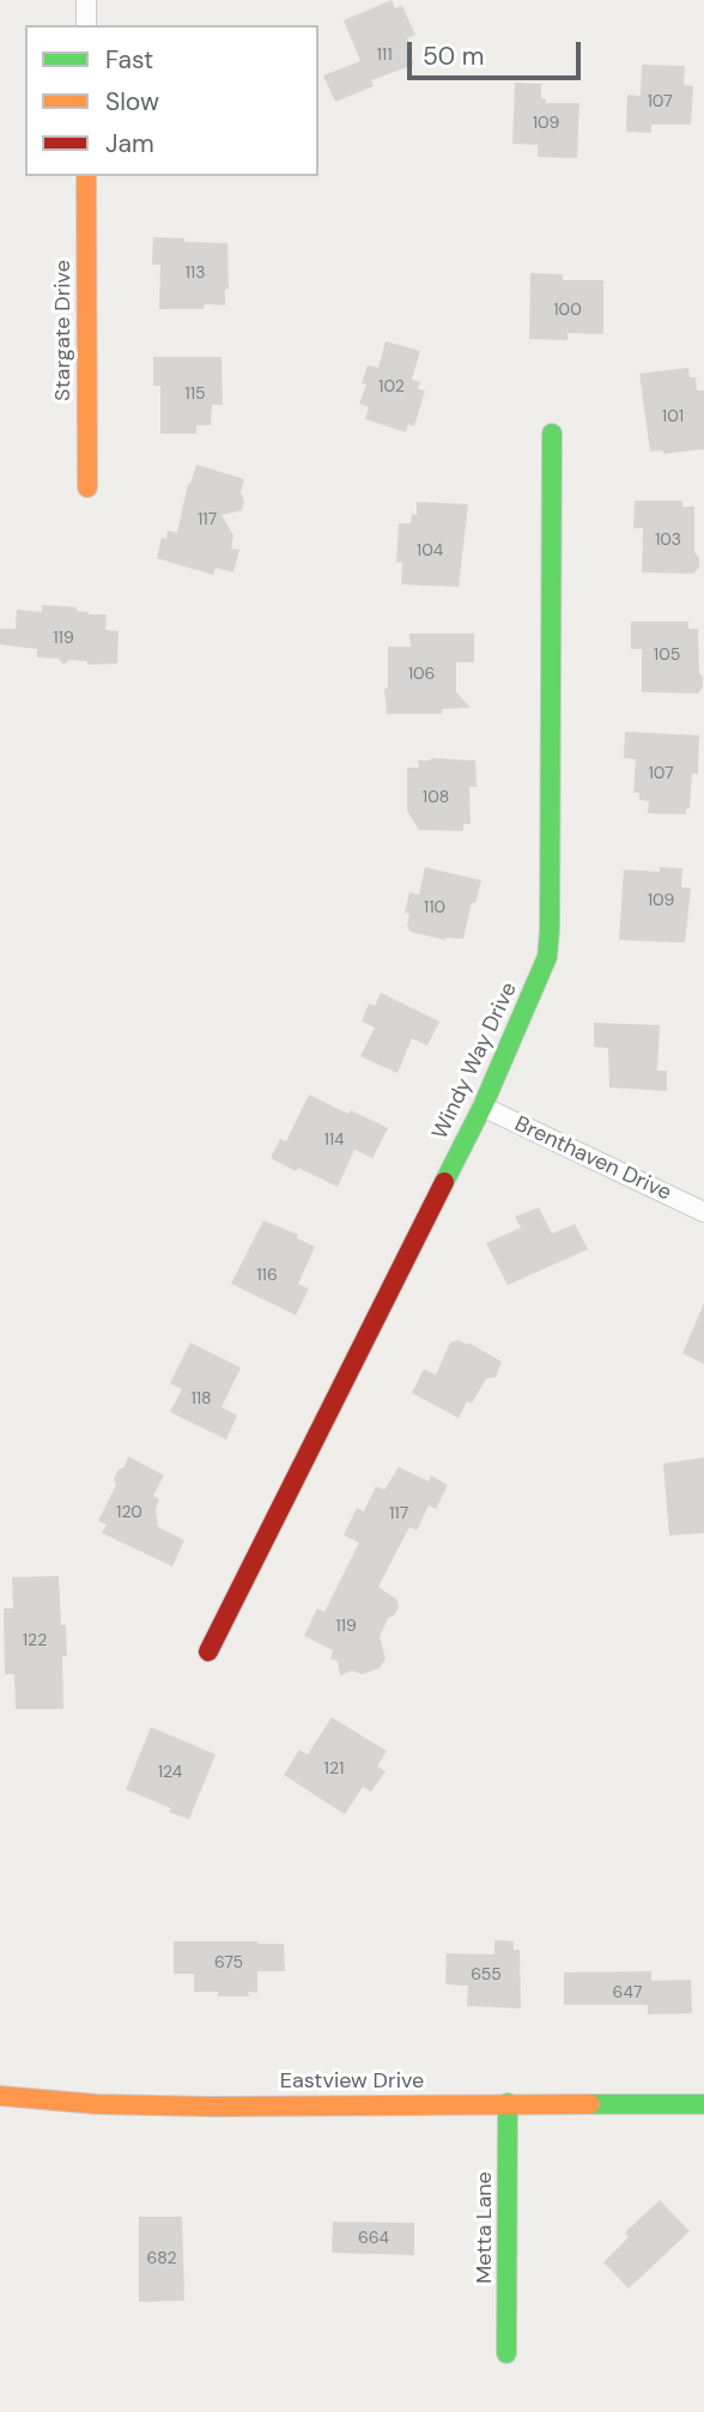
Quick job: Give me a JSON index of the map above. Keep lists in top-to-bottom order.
{
  "streets": {
    "street": [
      "Stargate Drive",
      "Windy Way Drive",
      "Brenthaven Drive",
      "Eastview Drive",
      "Metta Lane"
    ]
  },
  "crossings": [
    ["Windy Way Drive", "Brenthaven Drive"],
    ["Eastview Drive", "Metta Lane"]
  ],
  "house_numbers": [
    "111",
    "107",
    "109",
    "113",
    "100",
    "102",
    "115",
    "101",
    "117",
    "103",
    "104",
    "119",
    "105",
    "106",
    "107",
    "108",
    "109",
    "110",
    "114",
    "116",
    "118",
    "120",
    "117",
    "119",
    "122",
    "121",
    "124",
    "675",
    "655",
    "647",
    "664",
    "682"
  ],
  "legend": ["Fast", "Slow", "Jam"],
  "scale_bar": "50 m"
}
